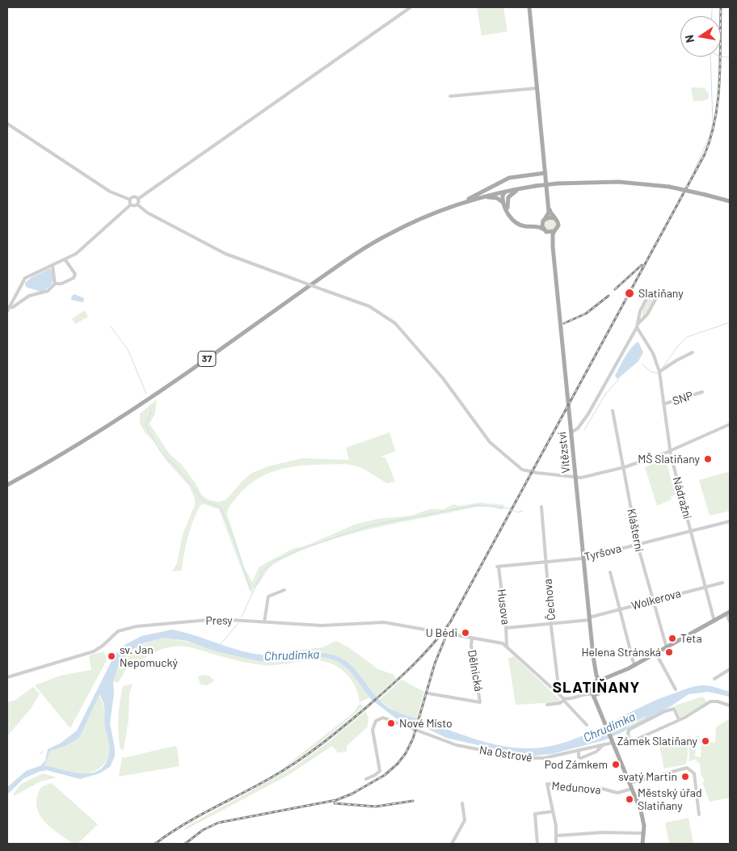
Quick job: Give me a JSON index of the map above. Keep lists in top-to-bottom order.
{
  "streets": {
    "main road": ["37", "Vítězství"],
    "street": [
      "SNP",
      "Nádražní",
      "Klášterní",
      "Tyršova",
      "Čechova",
      "Wolkerova",
      "Husova",
      "Presy",
      "Dělnická",
      "Na Ostrově",
      "Medunova"
    ]
  },
  "crossings": [
    ["SNP", "Nádražní"],
    ["Vítězství", "Tyršova"],
    ["Vítězství", "Wolkerova"],
    ["Nádražní", "Tyršova"],
    ["Nádražní", "Wolkerova"],
    ["Klášterní", "Tyršova"],
    ["Klášterní", "Wolkerova"],
    ["Tyršova", "Čechova"],
    ["Tyršova", "Husova"],
    ["Čechova", "Wolkerova"],
    ["Wolkerova", "Husova"],
    ["Husova", "Presy"],
    ["Presy", "Dělnická"]
  ],
  "districts": ["SLATIŇANY"],
  "water": ["Chrudimka"],
  "places": [
    "Slatiňany",
    "MŠ Slatiňany",
    "U Bédi",
    "Teta",
    "Helena Stránská",
    "sv. Jan Nepomucký",
    "Nové Místo",
    "Zámek Slatiňany",
    "Pod Zámkem",
    "svatý Martin",
    "Městský úřad Slatiňany"
  ],
  "north": "left"
}
